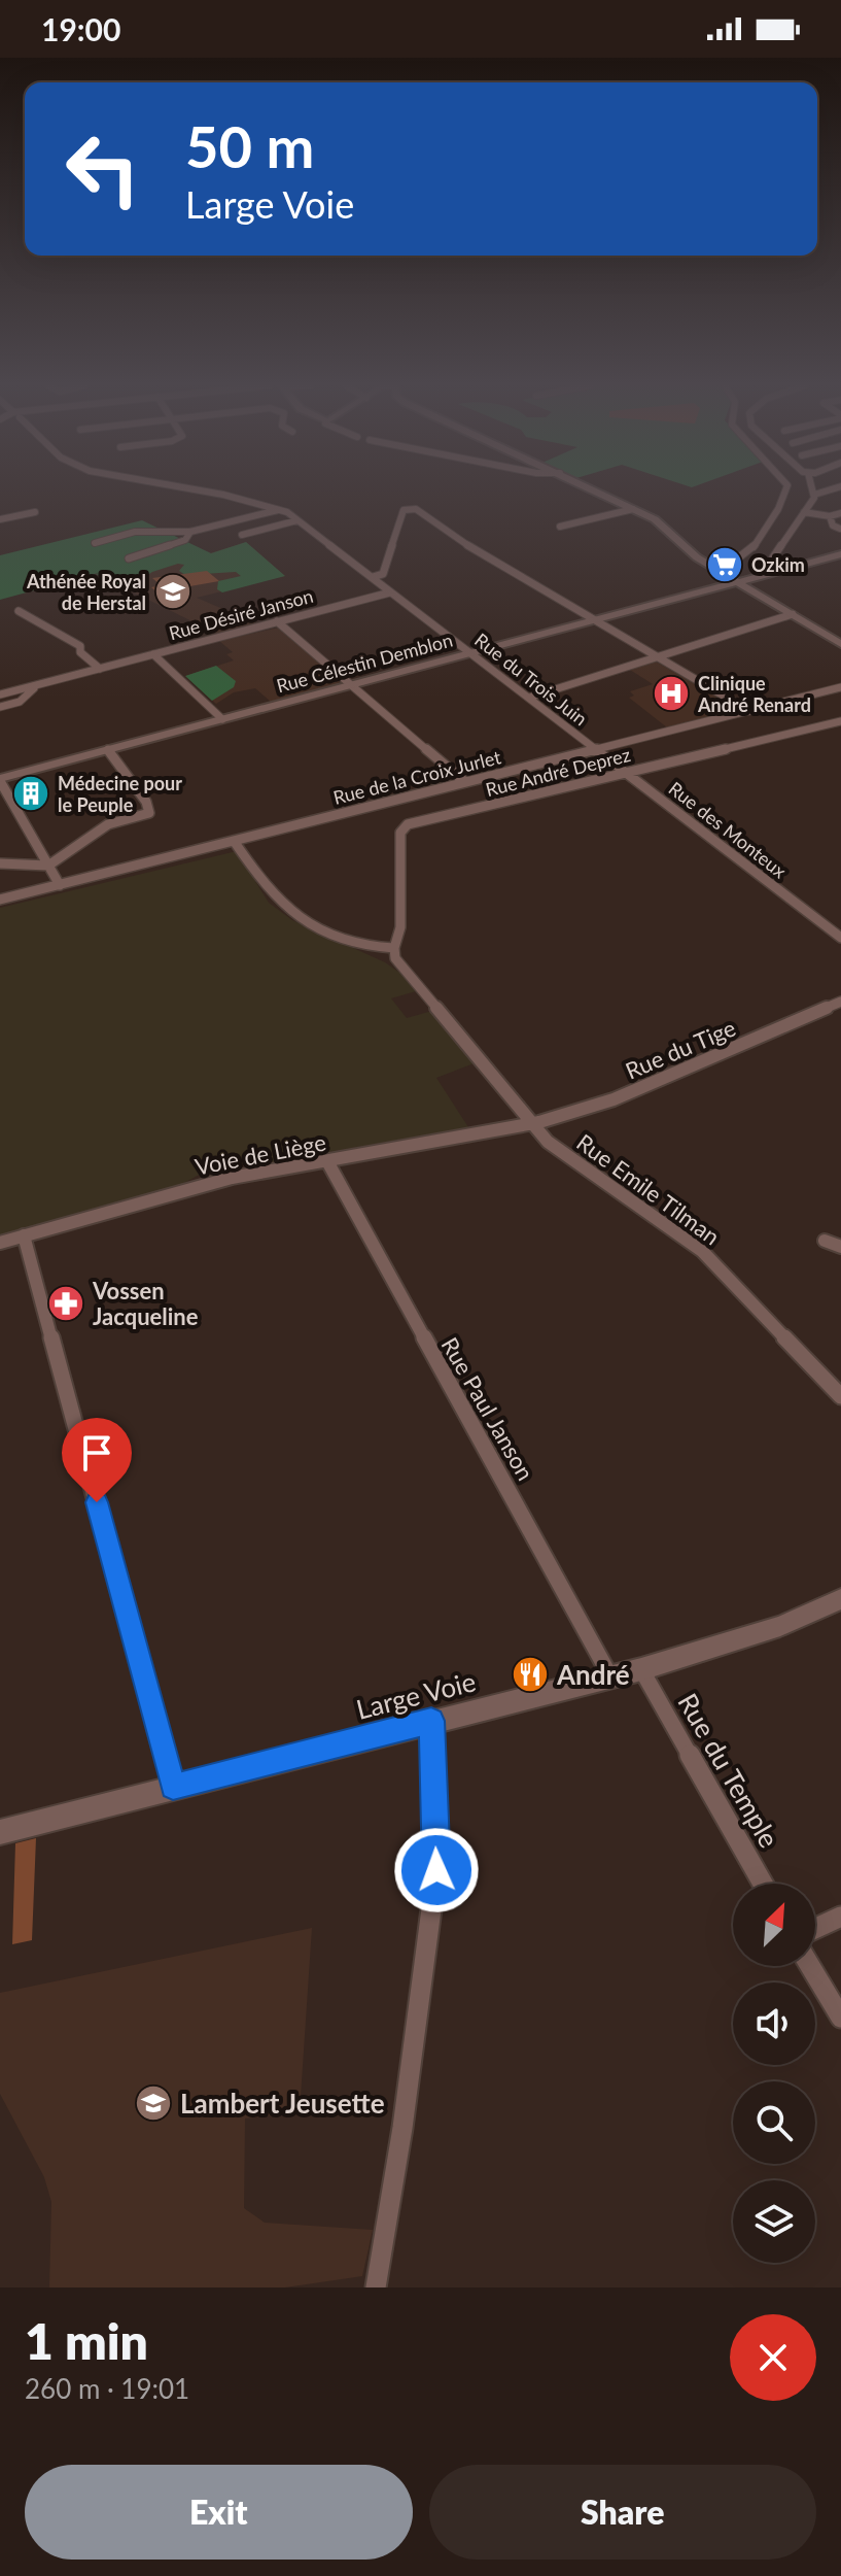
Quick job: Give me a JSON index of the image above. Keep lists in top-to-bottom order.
{
  "streets": {
    "street": [
      "Rue Désiré Janson",
      "Rue Célestin Demblon",
      "Rue du Trois Juin",
      "Rue André Deprez",
      "Rue de la Croix Jurlet",
      "Rue des Monteux",
      "Rue du Tige",
      "Voie de Liège",
      "Rue Emile Tilman",
      "Rue Paul Janson",
      "Large Voie",
      "Rue du Temple"
    ]
  },
  "crossings": [
    ["Rue Désiré Janson", "Rue du Trois Juin"],
    ["Rue Célestin Demblon", "Rue du Trois Juin"],
    ["Rue du Trois Juin", "Rue de la Croix Jurlet"],
    ["Rue du Trois Juin", "Rue des Monteux"],
    ["Rue André Deprez", "Rue des Monteux"],
    ["Rue André Deprez", "Rue Emile Tilman"],
    ["Rue de la Croix Jurlet", "Rue des Monteux"],
    ["Rue du Tige", "Voie de Liège"],
    ["Rue du Tige", "Rue Emile Tilman"],
    ["Voie de Liège", "Rue Emile Tilman"],
    ["Voie de Liège", "Rue Paul Janson"],
    ["Rue Paul Janson", "Large Voie"],
    ["Large Voie", "Rue du Temple"]
  ],
  "places": {
    "supermarket": ["Ozkim"],
    "school or university": ["Athénée Royal de Herstal", "Lambert Jeusette"],
    "hospital": ["Clinique André Renard"],
    "building": ["Médecine pour le Peuple"],
    "pharmacy": ["Vossen Jacqueline"],
    "restaurant": ["André"]
  },
  "north": "top right",
  "page": {
    "status": "19:00",
    "turn": ["50 m", "Large Voie"],
    "heading": ["1 min", "260 m · 19:01"],
    "buttons": ["Exit", "Share"]
  }
}
